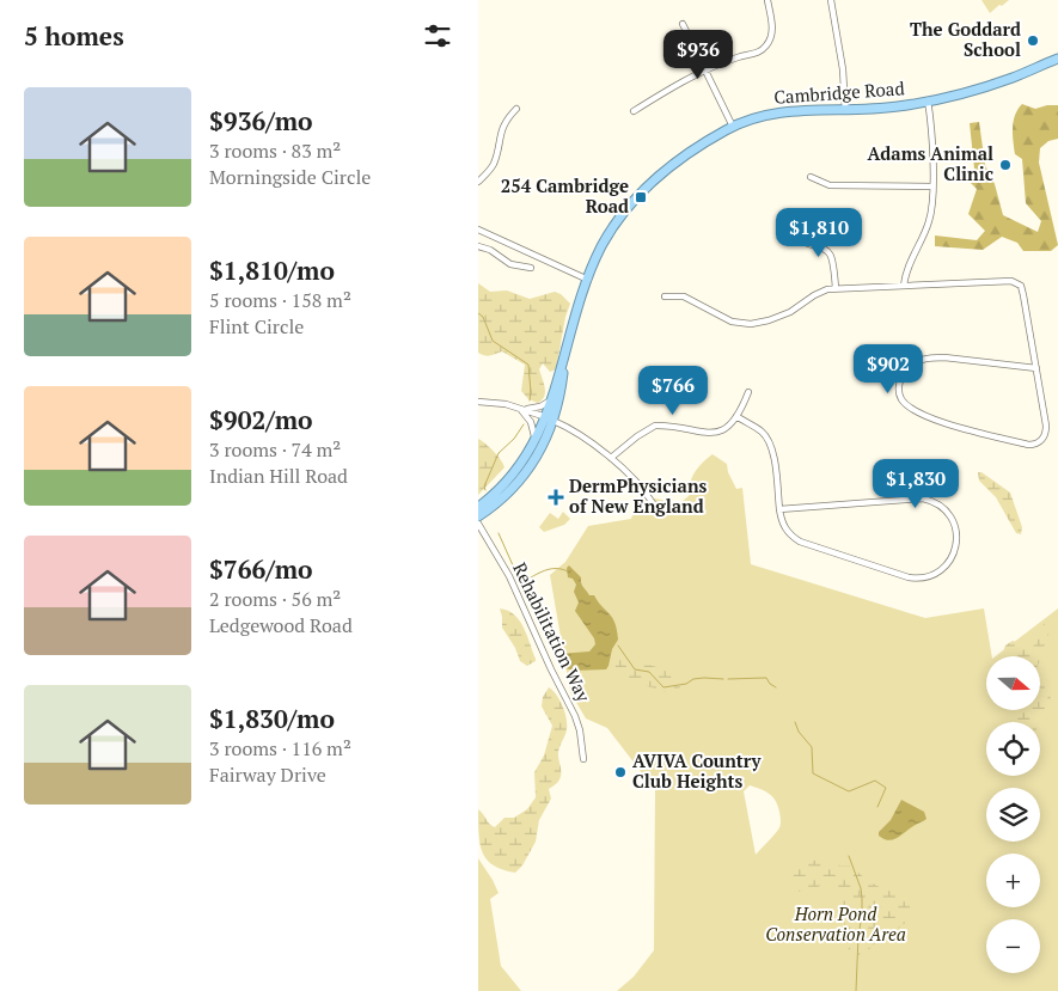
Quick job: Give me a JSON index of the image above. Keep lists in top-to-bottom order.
{
  "streets": {
    "highway": ["Cambridge Road"],
    "street": ["Rehabilitation Way"]
  },
  "parks": ["Horn Pond Conservation Area"],
  "places": {
    "other": ["The Goddard School", "Adams Animal Clinic", "AVIVA Country Club Heights"],
    "transit": ["254 Cambridge Road"],
    "health": ["DermPhysicians of New England"]
  },
  "north": "right",
  "page": {
    "heading": "5 homes",
    "price": [
      "$936",
      "$1,810",
      "$902",
      "$766",
      "$1,830"
    ],
    "list": [
      {
        "name": "$936/mo",
        "note": "3 rooms · 83 m² · Morningside Circle"
      },
      {
        "name": "$1,810/mo",
        "note": "5 rooms · 158 m² · Flint Circle"
      },
      {
        "name": "$902/mo",
        "note": "3 rooms · 74 m² · Indian Hill Road"
      },
      {
        "name": "$766/mo",
        "note": "2 rooms · 56 m² · Ledgewood Road"
      },
      {
        "name": "$1,830/mo",
        "note": "3 rooms · 116 m² · Fairway Drive"
      }
    ],
    "map_buttons": ["+", "−"]
  }
}
